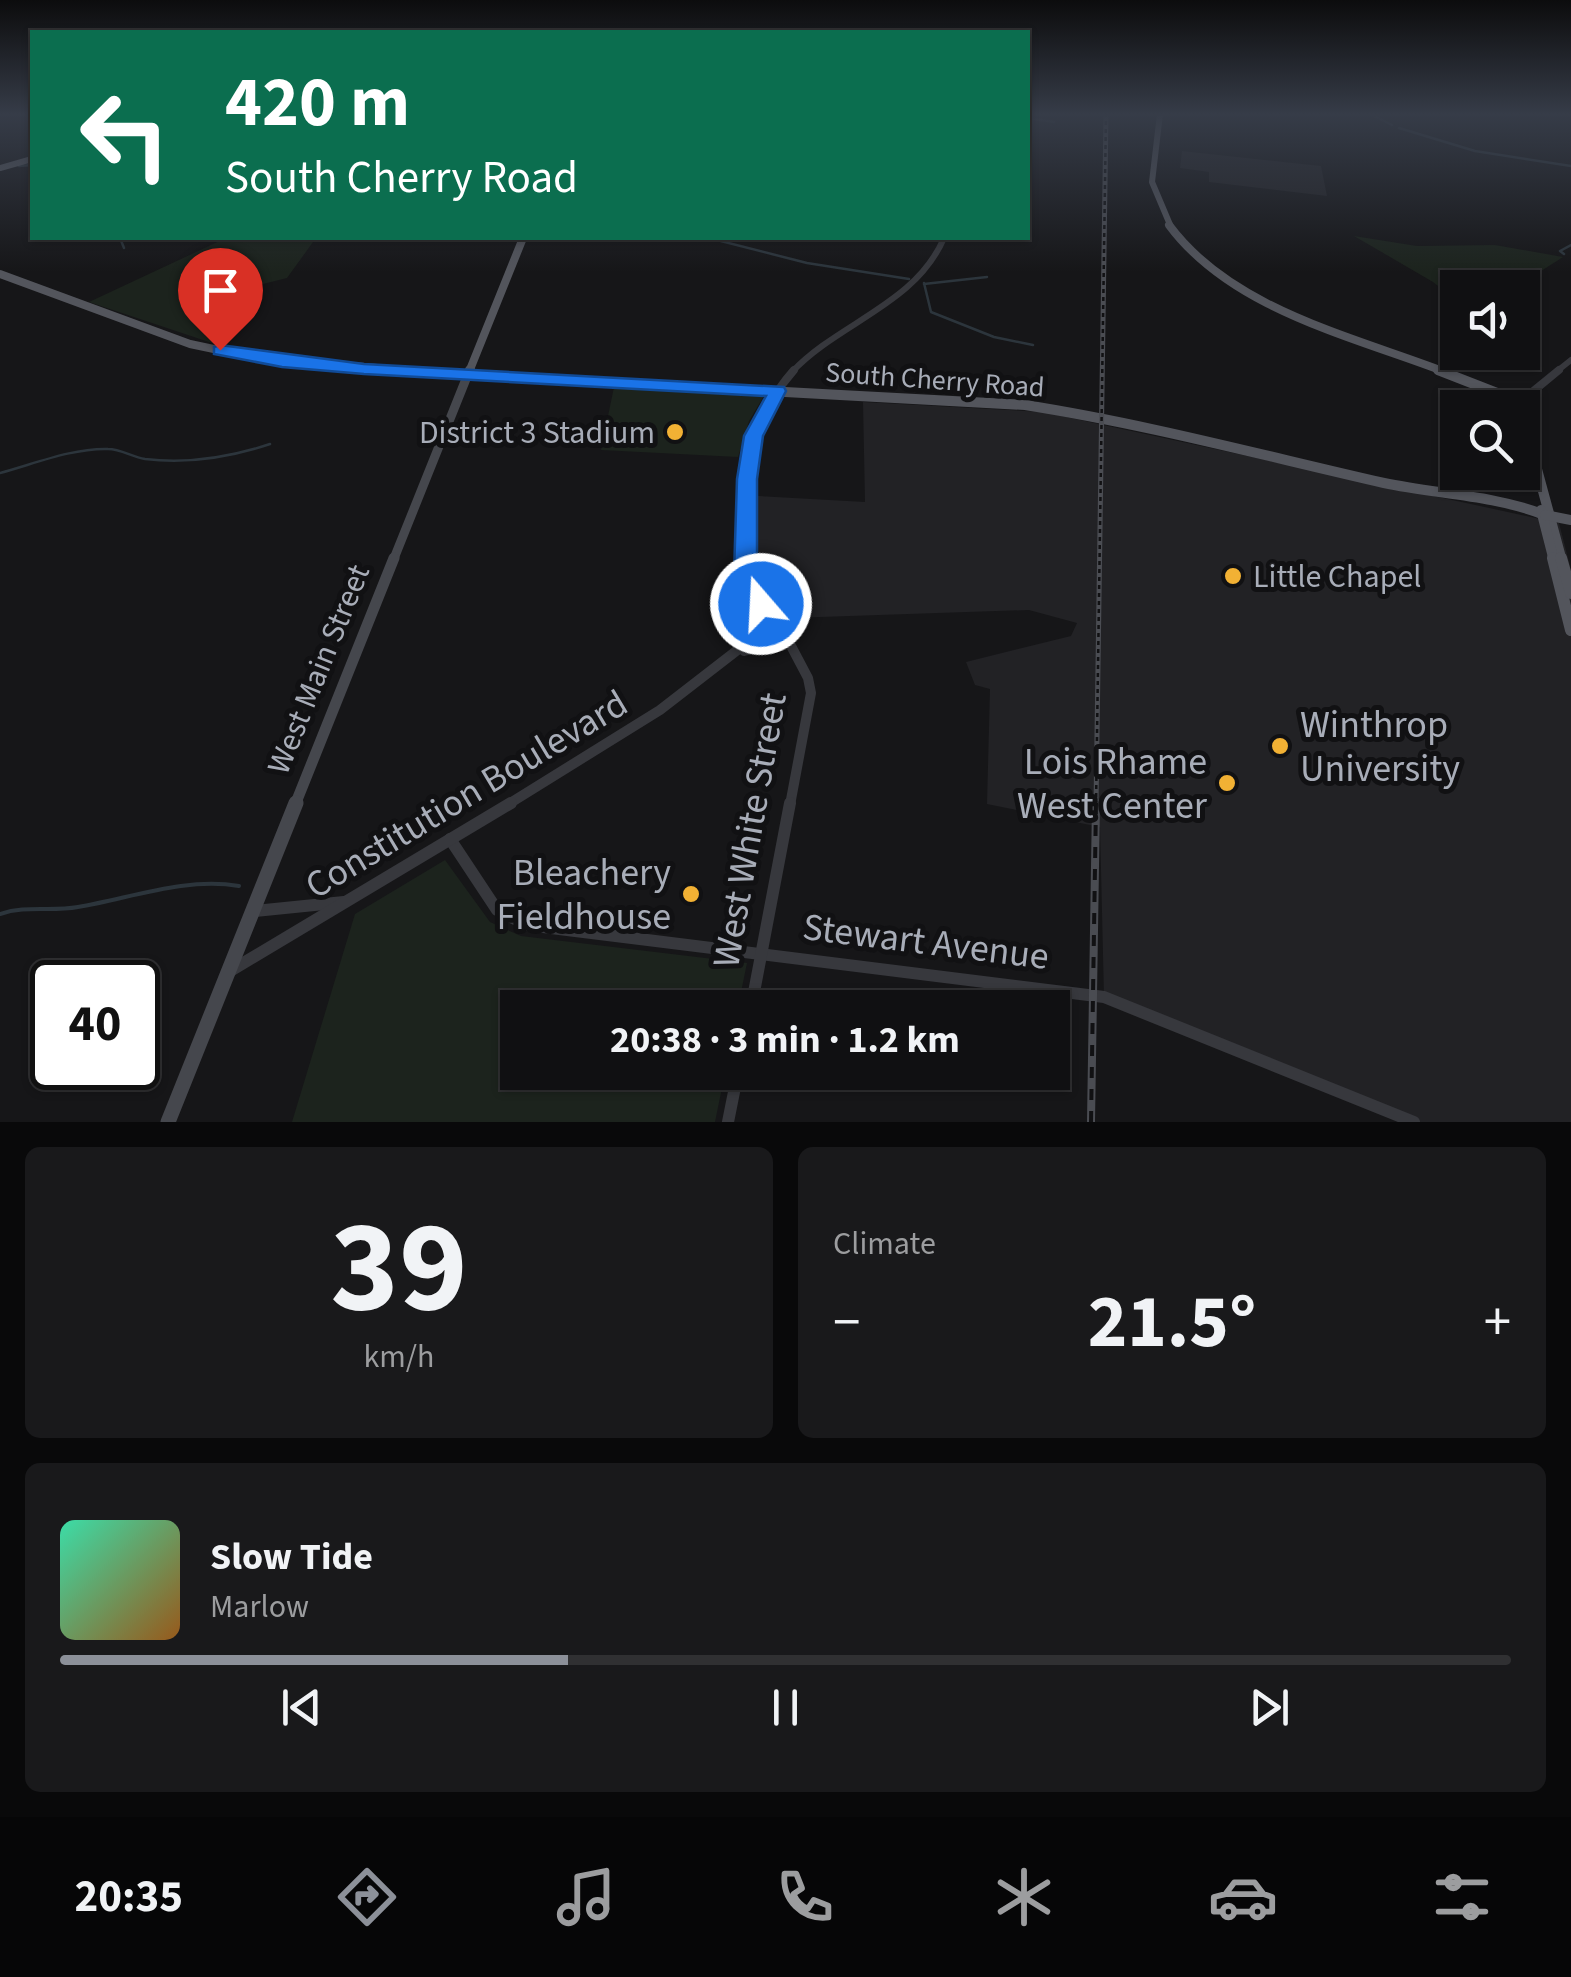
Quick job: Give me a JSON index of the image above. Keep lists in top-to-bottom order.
{
  "streets": {
    "main road": ["South Cherry Road", "West Main Street"],
    "street": ["Constitution Boulevard", "West White Street", "Stewart Avenue"]
  },
  "crossings": [
    ["South Cherry Road", "West Main Street"],
    ["West Main Street", "Constitution Boulevard"],
    ["Constitution Boulevard", "West White Street"],
    ["Constitution Boulevard", "Stewart Avenue"],
    ["West White Street", "Stewart Avenue"]
  ],
  "places": [
    "District 3 Stadium",
    "Little Chapel",
    "Winthrop University",
    "Lois Rhame West Center",
    "Bleachery Fieldhouse"
  ],
  "page": {
    "turn": ["420 m", "South Cherry Road"],
    "limit": "40",
    "trip": "20:38 · 3 min · 1.2 km",
    "tile": [
      ["39", "km/h"],
      "Climate"
    ],
    "heat": ["−", "21.5°", "+"],
    "song": ["Slow Tide", "Marlow"],
    "tabs": "20:35"
  }
}
